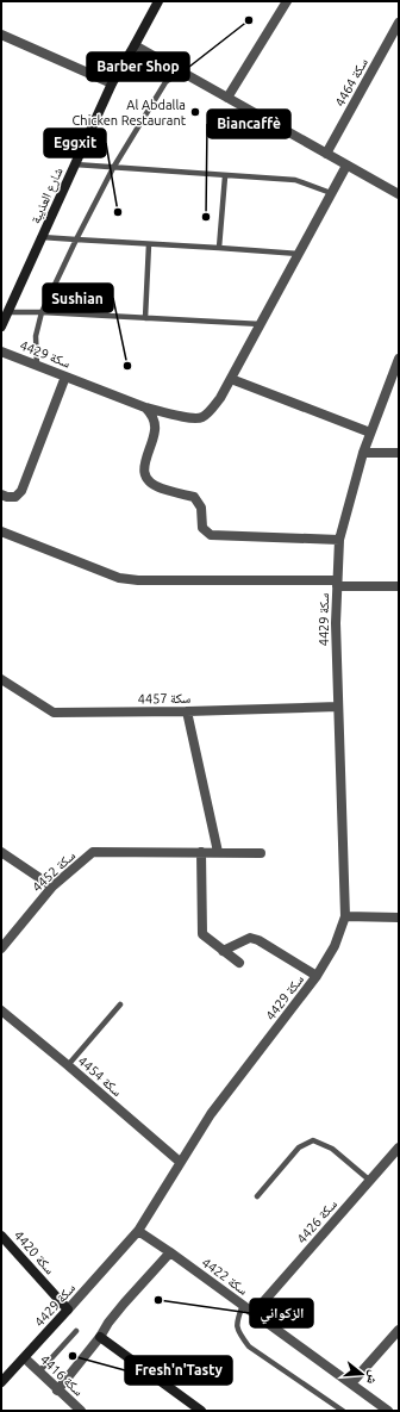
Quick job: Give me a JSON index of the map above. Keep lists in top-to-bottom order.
{
  "streets": {
    "street": [
      "سكة 4464",
      "شارع العذيبة",
      "سكة 4429",
      "سكة 4457",
      "سكة 4452",
      "سكة 4454",
      "سكة 4426",
      "سكة 4420",
      "سكة 4422",
      "سكة 4416"
    ]
  },
  "crossings": [
    ["سكة 4429", "سكة 4457"],
    ["سكة 4429", "سكة 4454"],
    ["سكة 4429", "سكة 4420"],
    ["سكة 4429", "سكة 4422"],
    ["سكة 4429", "سكة 4416"],
    ["سكة 4426", "سكة 4422"]
  ],
  "places": [
    "Barber Shop",
    "Al Abdalla Chicken Restaurant",
    "Eggxit",
    "Biancaffè",
    "Sushian",
    "الزكواني",
    "Fresh'n'Tasty"
  ],
  "north": "right"
}
